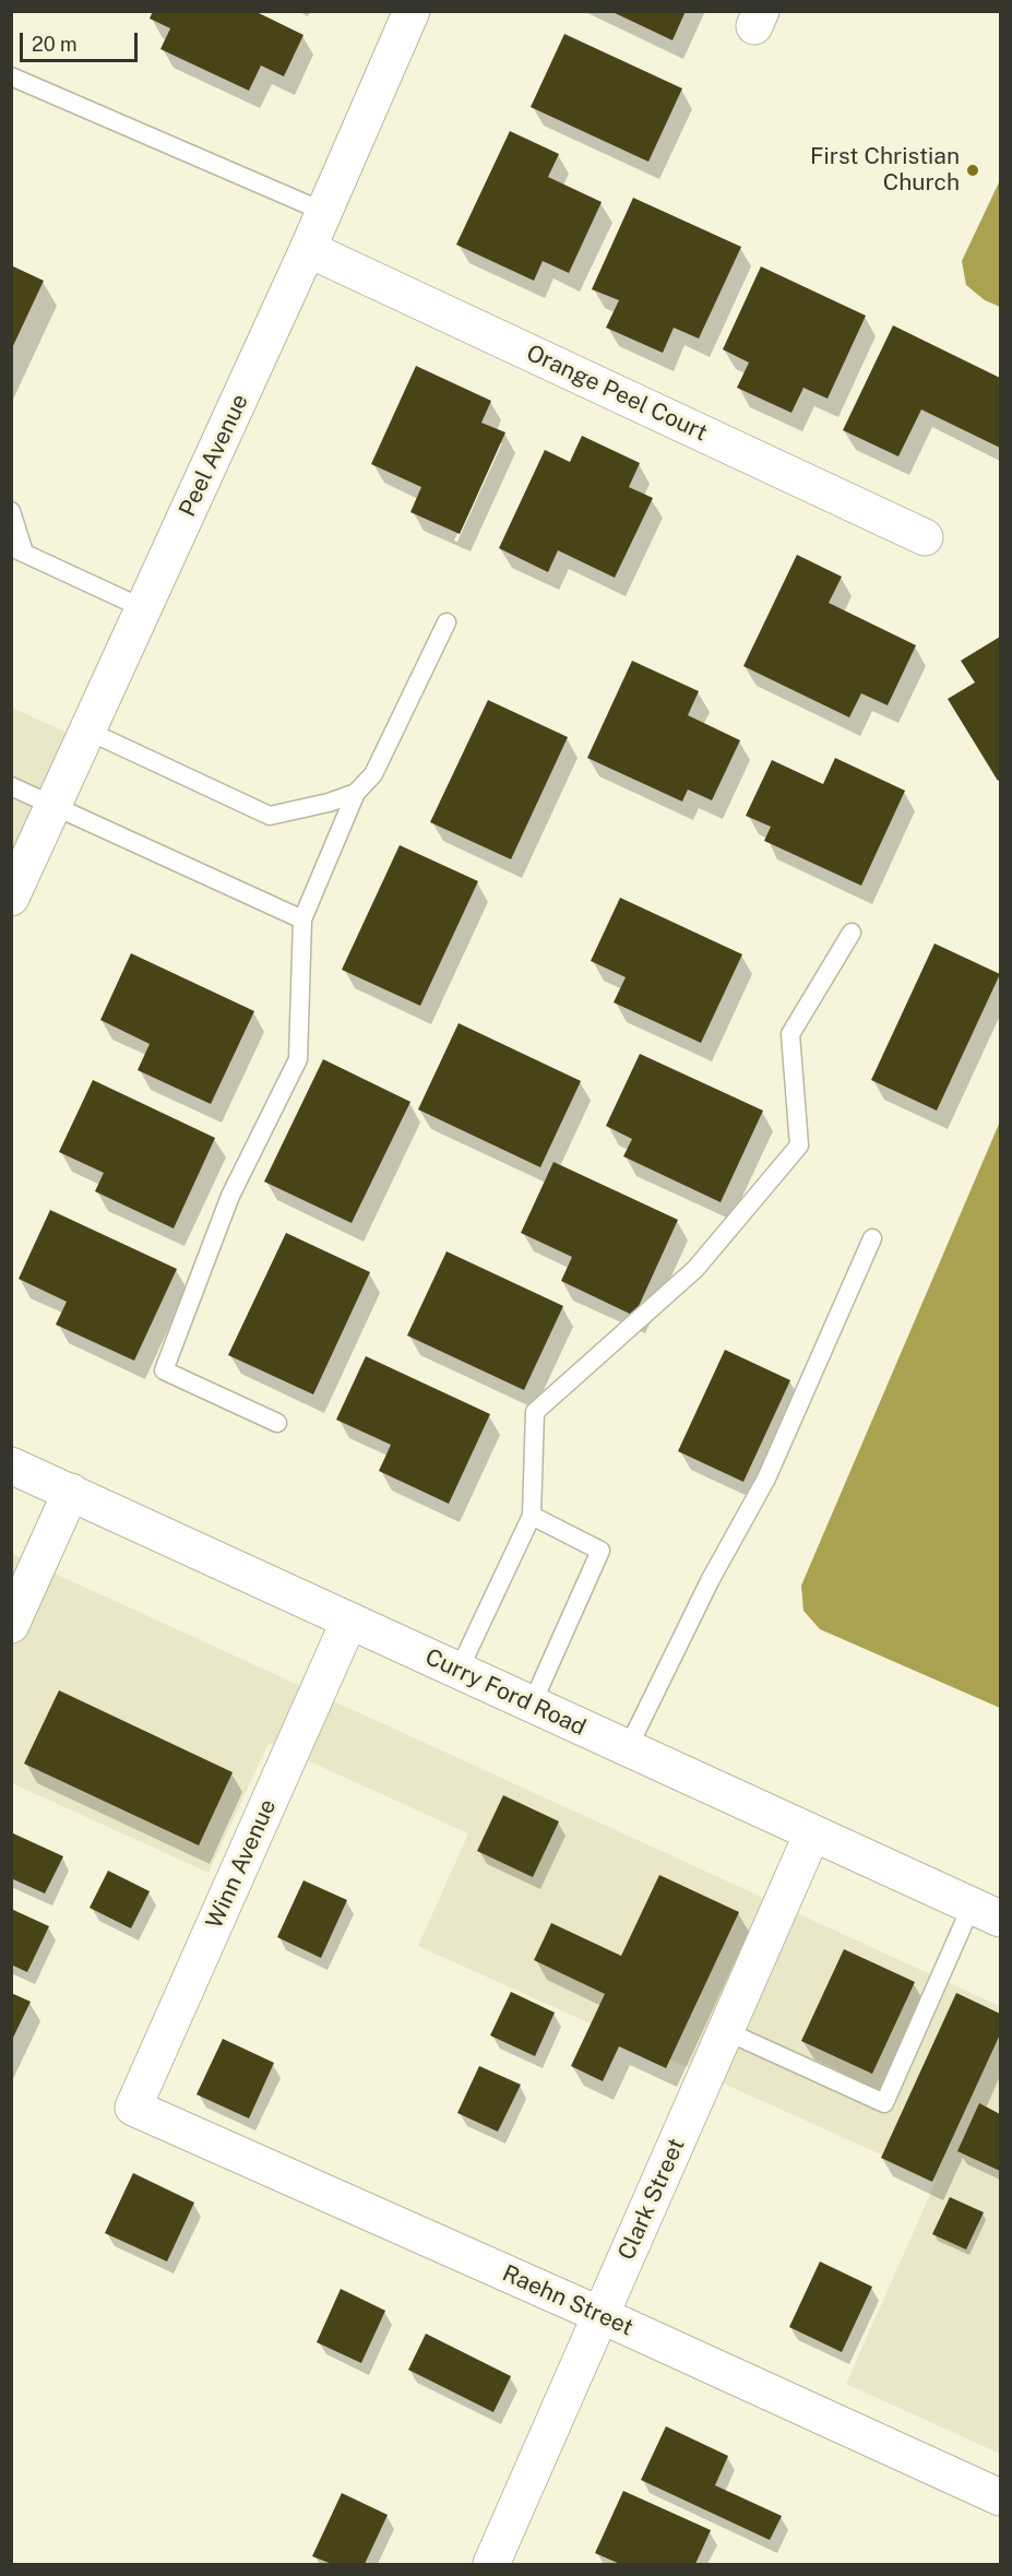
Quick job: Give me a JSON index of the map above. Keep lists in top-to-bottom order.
{
  "streets": {
    "street": [
      "Orange Peel Court",
      "Peel Avenue",
      "Curry Ford Road",
      "Winn Avenue",
      "Clark Street",
      "Raehn Street"
    ]
  },
  "crossings": [
    ["Orange Peel Court", "Peel Avenue"],
    ["Curry Ford Road", "Winn Avenue"],
    ["Curry Ford Road", "Clark Street"],
    ["Winn Avenue", "Raehn Street"],
    ["Clark Street", "Raehn Street"]
  ],
  "places": ["First Christian Church"],
  "scale_bar": "20 m"
}
